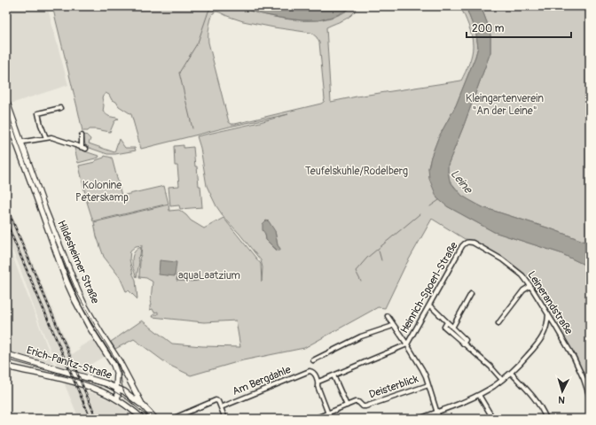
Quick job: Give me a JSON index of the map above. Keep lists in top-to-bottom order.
{
  "streets": {
    "street": [
      "Hildesheimer Straße",
      "Heinrich-Spoerl-Straße",
      "Leinerandstraße",
      "Erich-Panitz-Straße",
      "Am Bergdahle",
      "Deisterblick"
    ]
  },
  "crossings": [
    ["Hildesheimer Straße", "Erich-Panitz-Straße"],
    ["Heinrich-Spoerl-Straße", "Leinerandstraße"]
  ],
  "water": ["Leine"],
  "parks": [
    "Kleingartenverein \"An der Leine\"",
    "Teufelskuhle/Rodelberg",
    "Kolonine Peterskamp",
    "aquaLaatzium"
  ],
  "scale_bar": "200 m",
  "north": "bottom"
}
